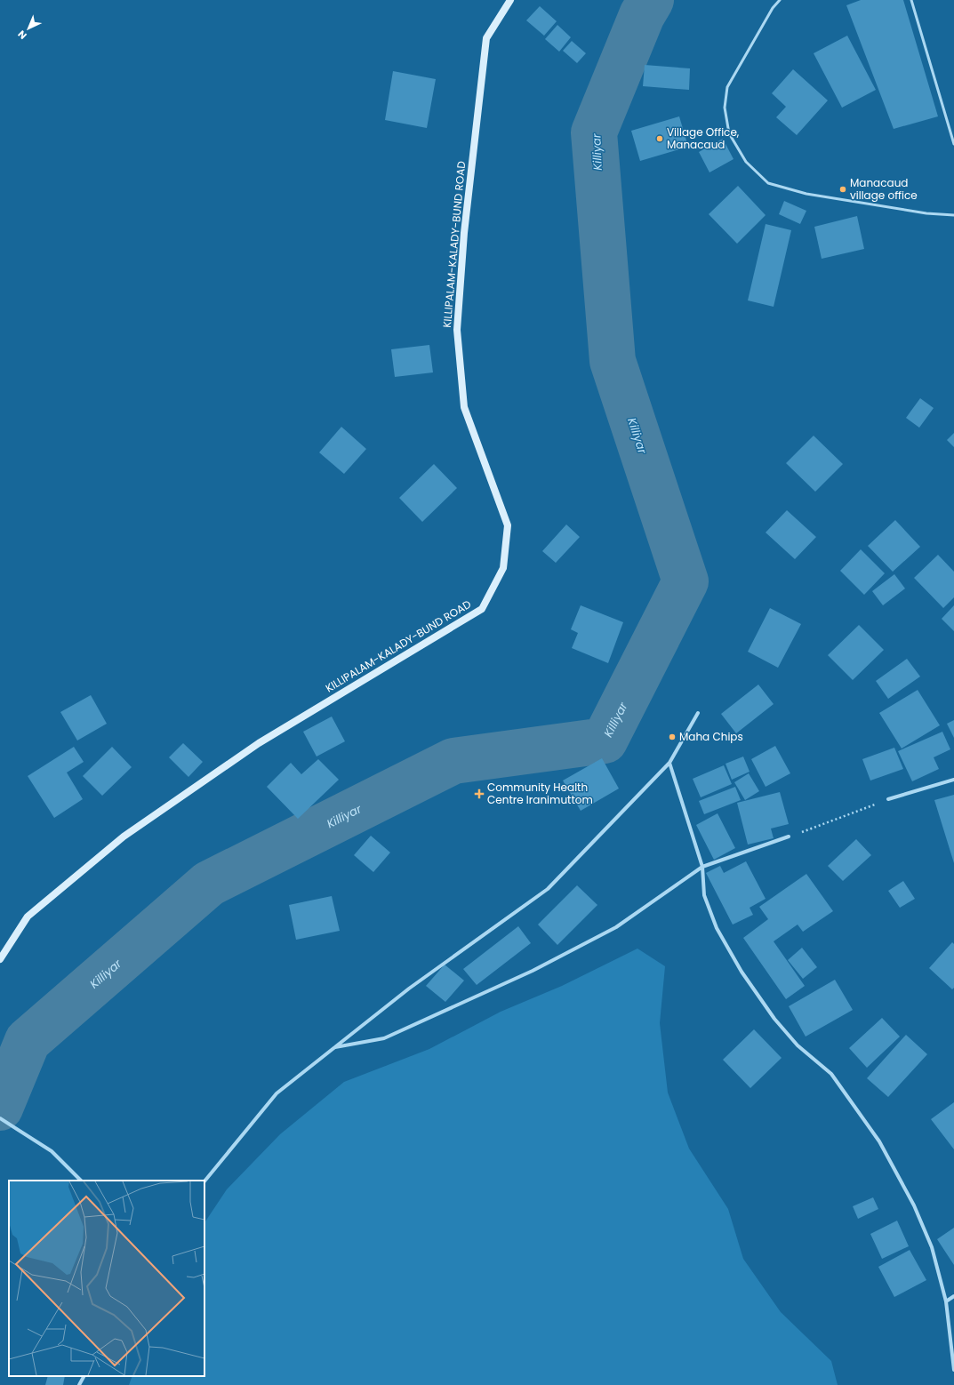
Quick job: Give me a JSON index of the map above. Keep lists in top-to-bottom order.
{
  "streets": {
    "street": ["KILLIPALAM-KALADY-BUND ROAD"]
  },
  "water": ["Killiyar"],
  "places": {
    "other": ["Village Office, Manacaud", "Manacaud village office", "Maha Chips"],
    "health": ["Community Health Centre Iranimuttom"]
  },
  "north": "bottom left"
}
